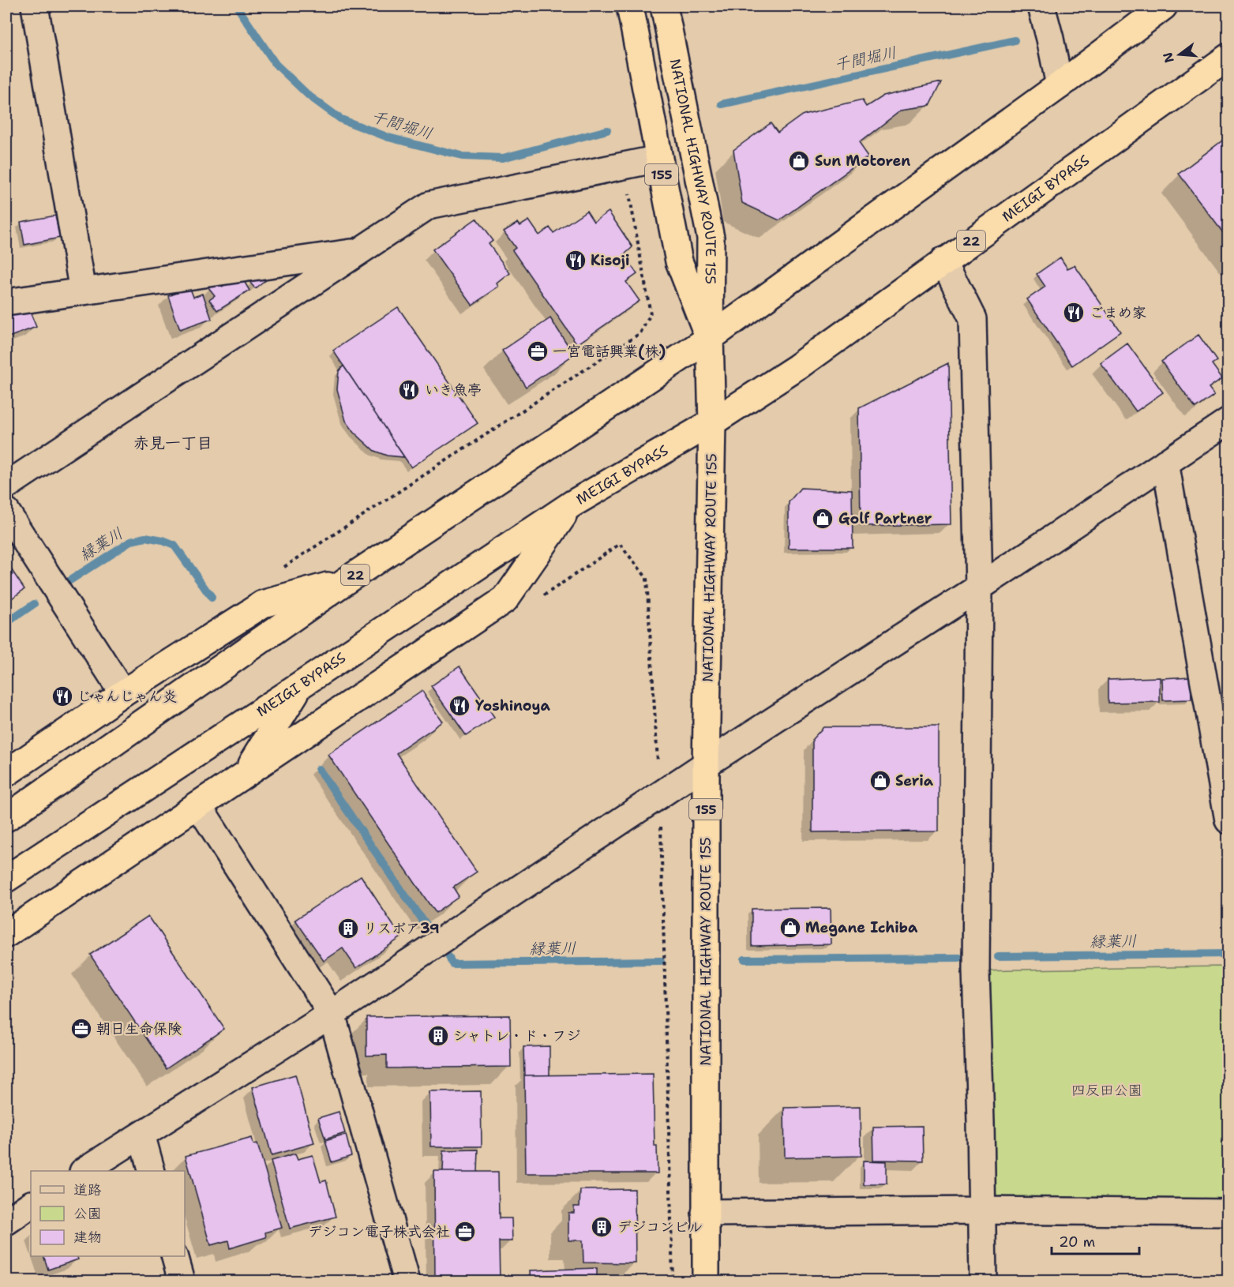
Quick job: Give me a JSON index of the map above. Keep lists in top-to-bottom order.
{
  "streets": {
    "highway": [
      "NATIONAL HIGHWAY ROUTE 155",
      "155",
      "MEIGI BYPASS",
      "22"
    ]
  },
  "crossings": [
    ["NATIONAL HIGHWAY ROUTE 155", "MEIGI BYPASS"],
    ["NATIONAL HIGHWAY ROUTE 155", "22"],
    ["MEIGI BYPASS", "22"]
  ],
  "districts": ["赤見一丁目"],
  "water": ["千間堀川", "縁葉川"],
  "parks": ["四反田公園"],
  "places": {
    "shop": [
      "Sun Motoren",
      "Golf Partner",
      "Seria",
      "Megane Ichiba"
    ],
    "restaurant": [
      "Kisoji",
      "ごまめ家",
      "いき魚亭",
      "じゃんじゃん炎",
      "Yoshinoya"
    ],
    "office": ["一宮電話興業(株)", "朝日生命保険", "デジコン電子株式会社"],
    "building": ["リスボア39", "シャトレ・ド・フジ", "デジコンビル"]
  },
  "legend": ["道路", "公園", "建物"],
  "scale_bar": "20 m",
  "north": "left"
}
